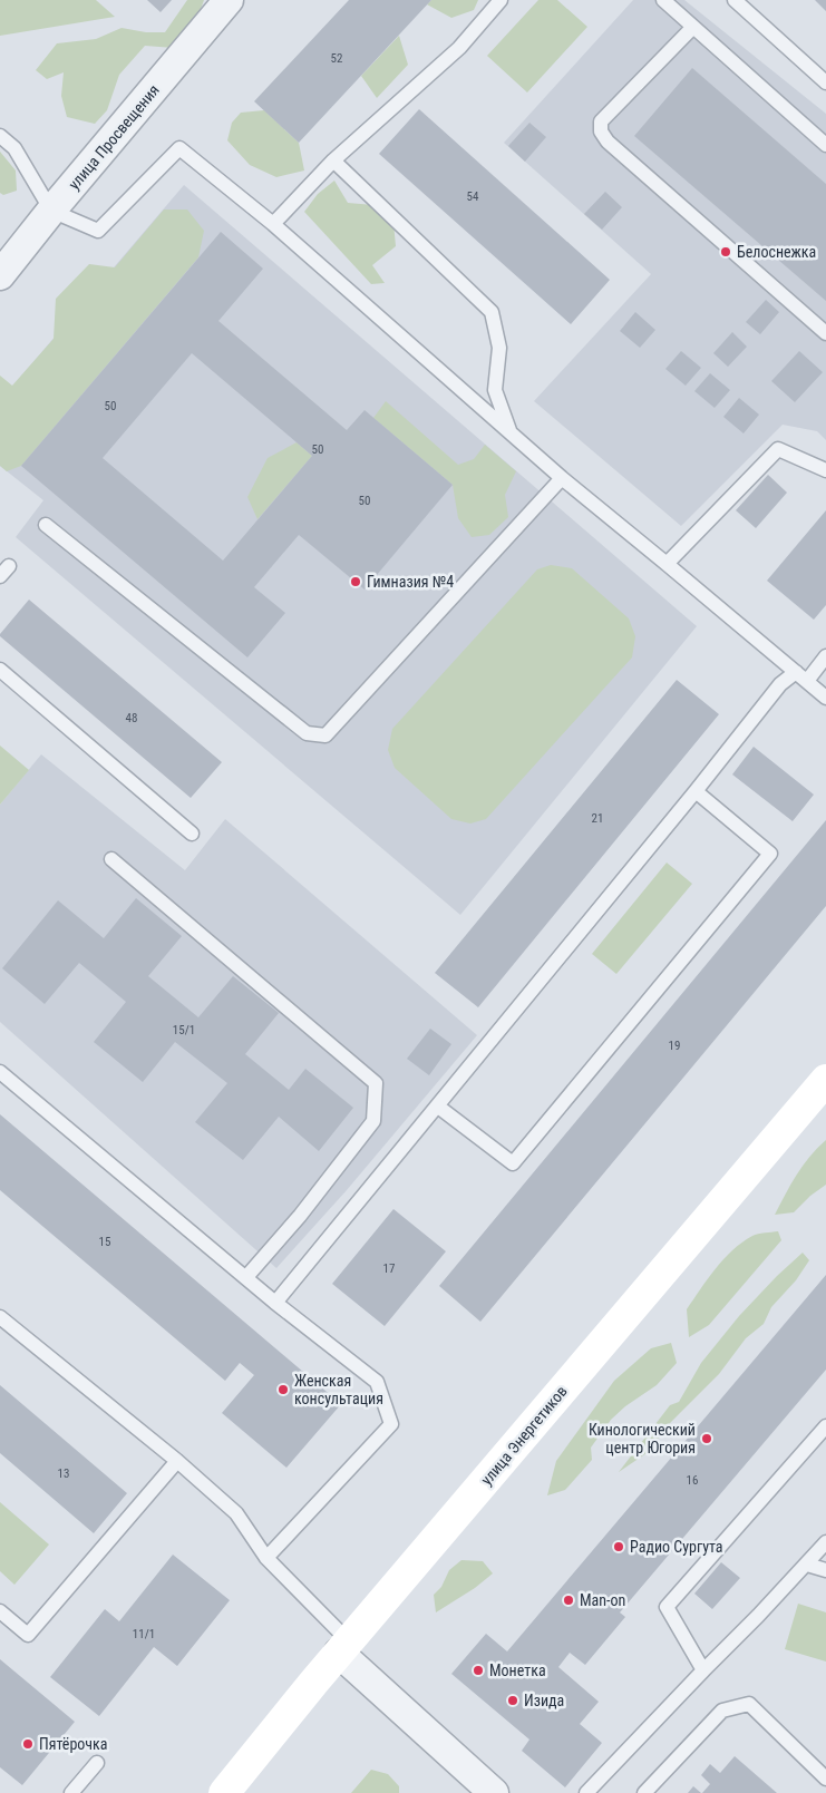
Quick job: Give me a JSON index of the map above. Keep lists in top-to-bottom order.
{
  "streets": {
    "main road": ["улица Энергетиков"],
    "street": ["улица Просвещения"]
  },
  "places": [
    "Белоснежка",
    "Гимназия №4",
    "Женская консультация",
    "Кинологический центр Югория",
    "Радио Сургута",
    "Man-on",
    "Монетка",
    "Изида",
    "Пятёрочка"
  ],
  "house_numbers": [
    "52",
    "54",
    "50",
    "50",
    "50",
    "48",
    "21",
    "15/1",
    "19",
    "15",
    "17",
    "13",
    "16",
    "11/1"
  ]
}
